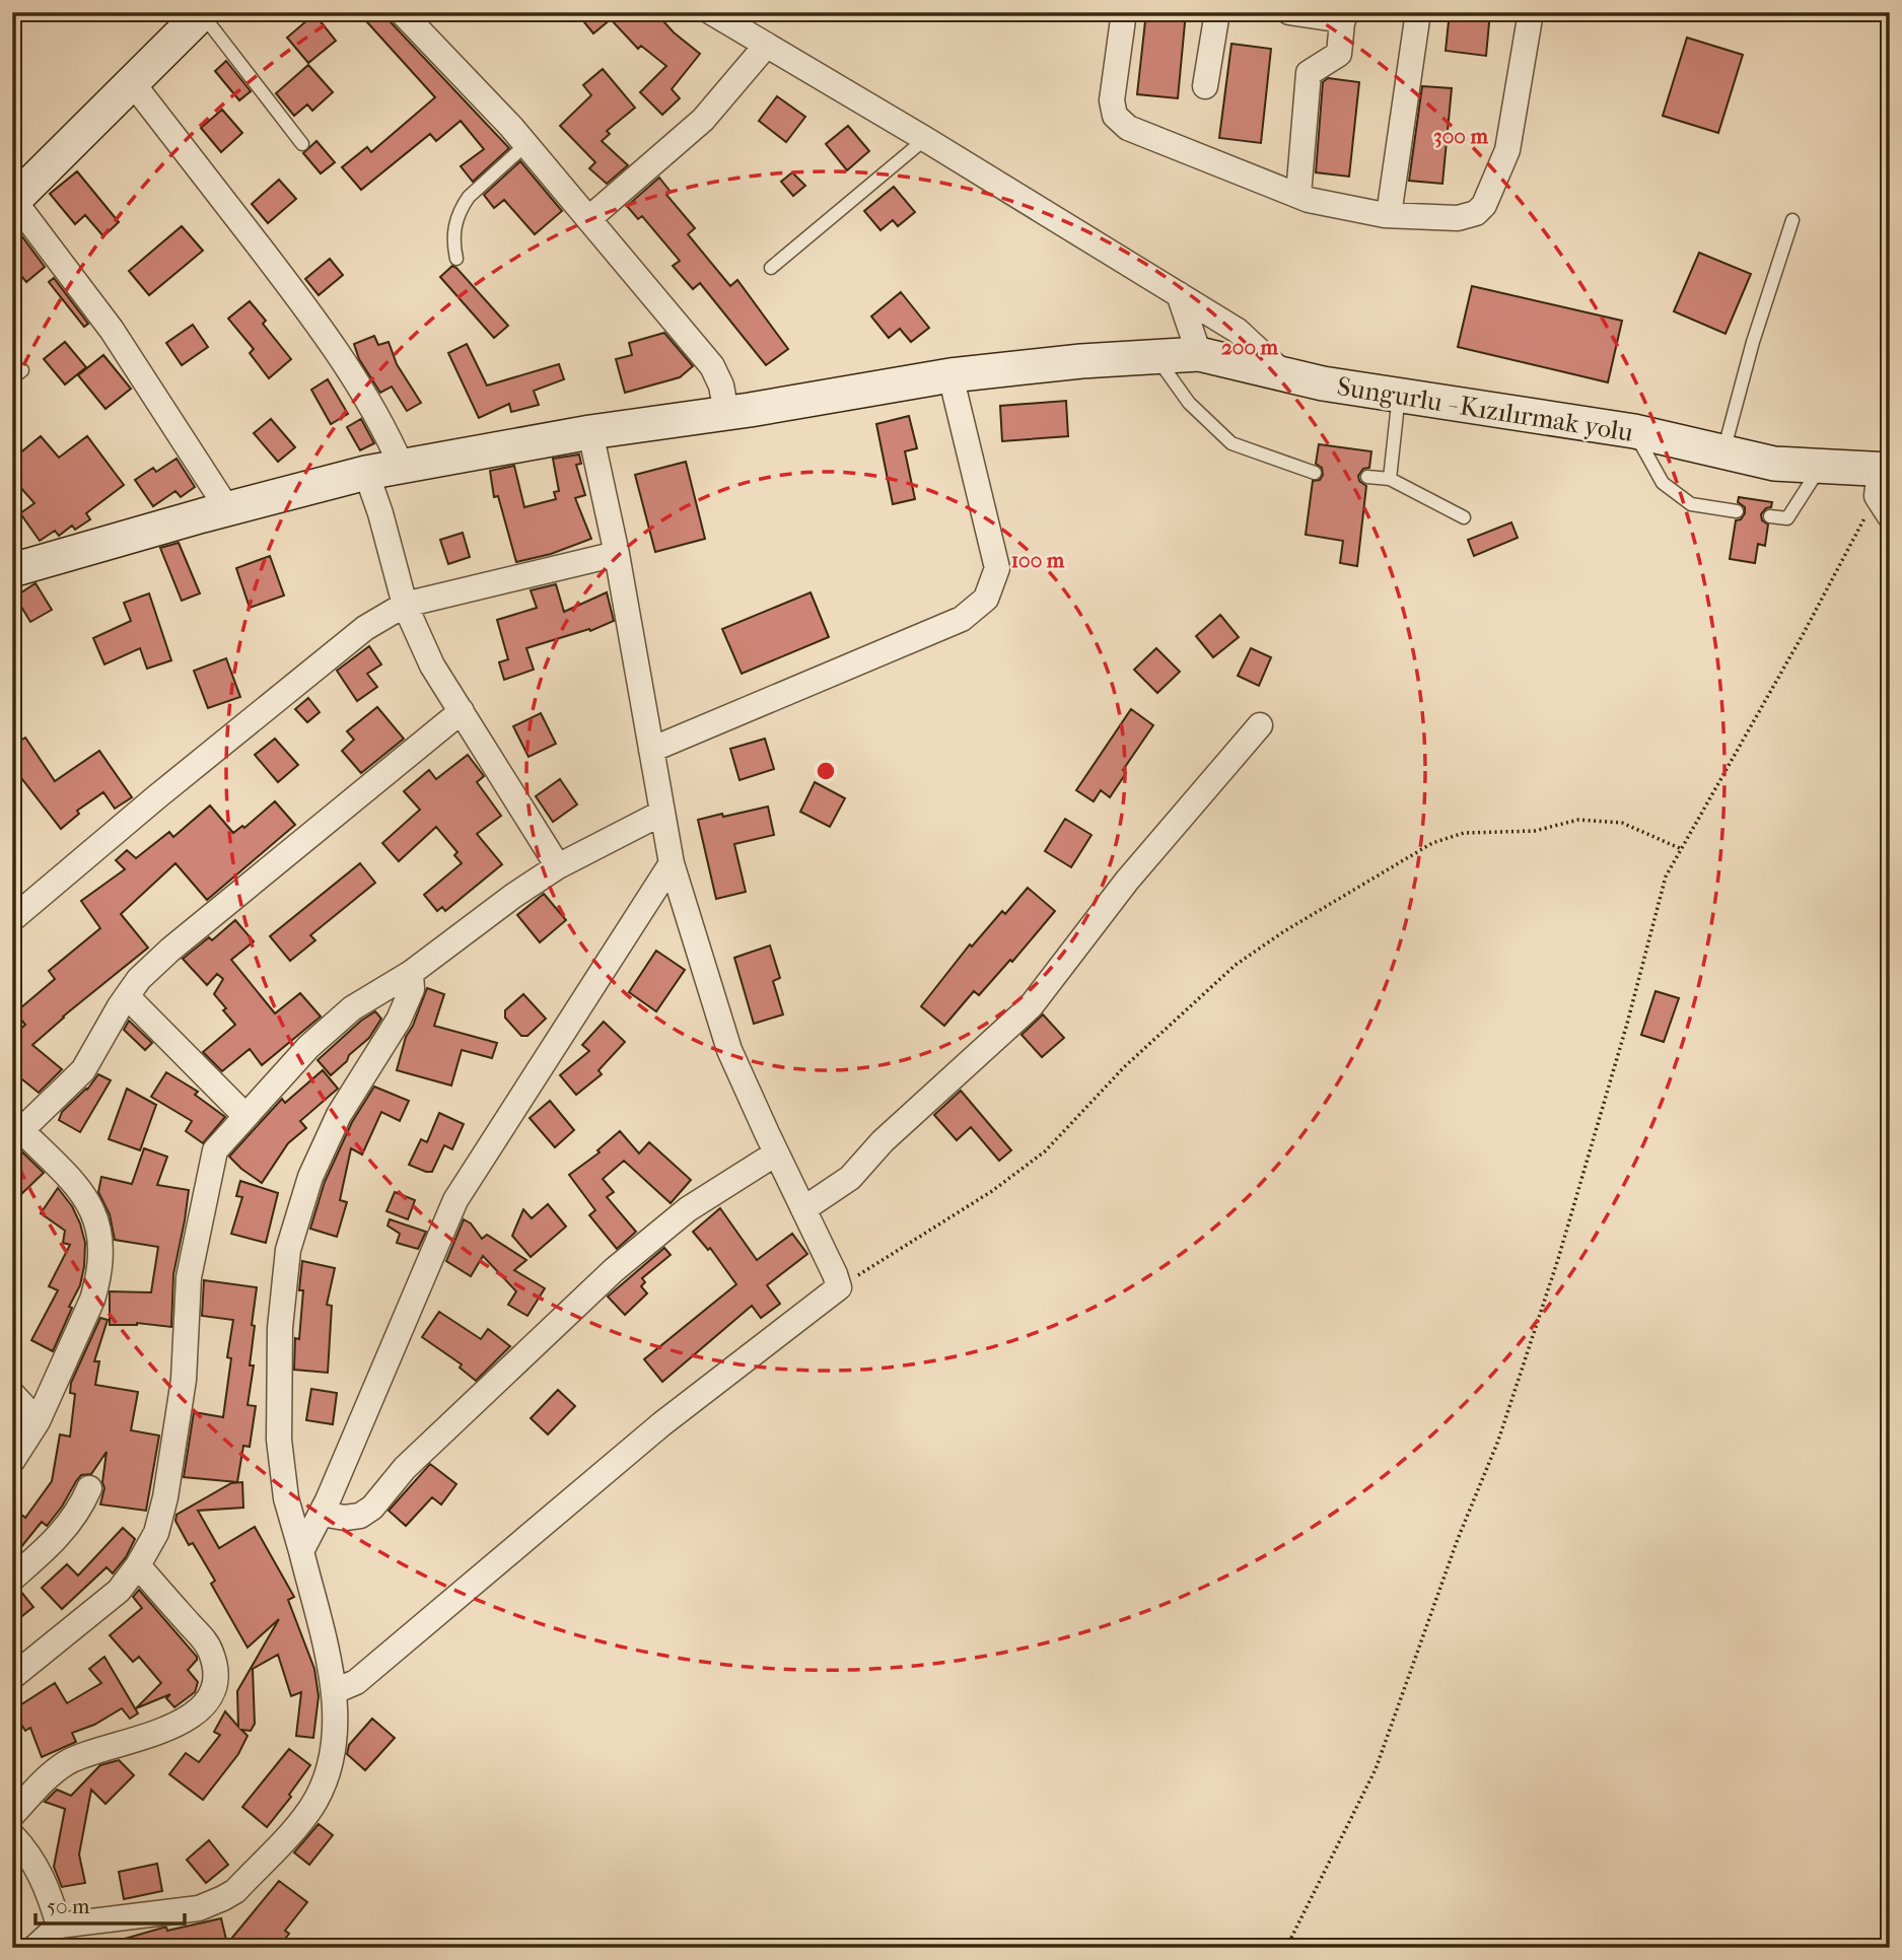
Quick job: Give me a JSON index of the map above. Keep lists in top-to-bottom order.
{
  "streets": {
    "main road": ["Sungurlu - Kızılırmak yolu"]
  },
  "scale_bar": "50 m",
  "rings": ["300 m", "200 m", "100 m"]
}
